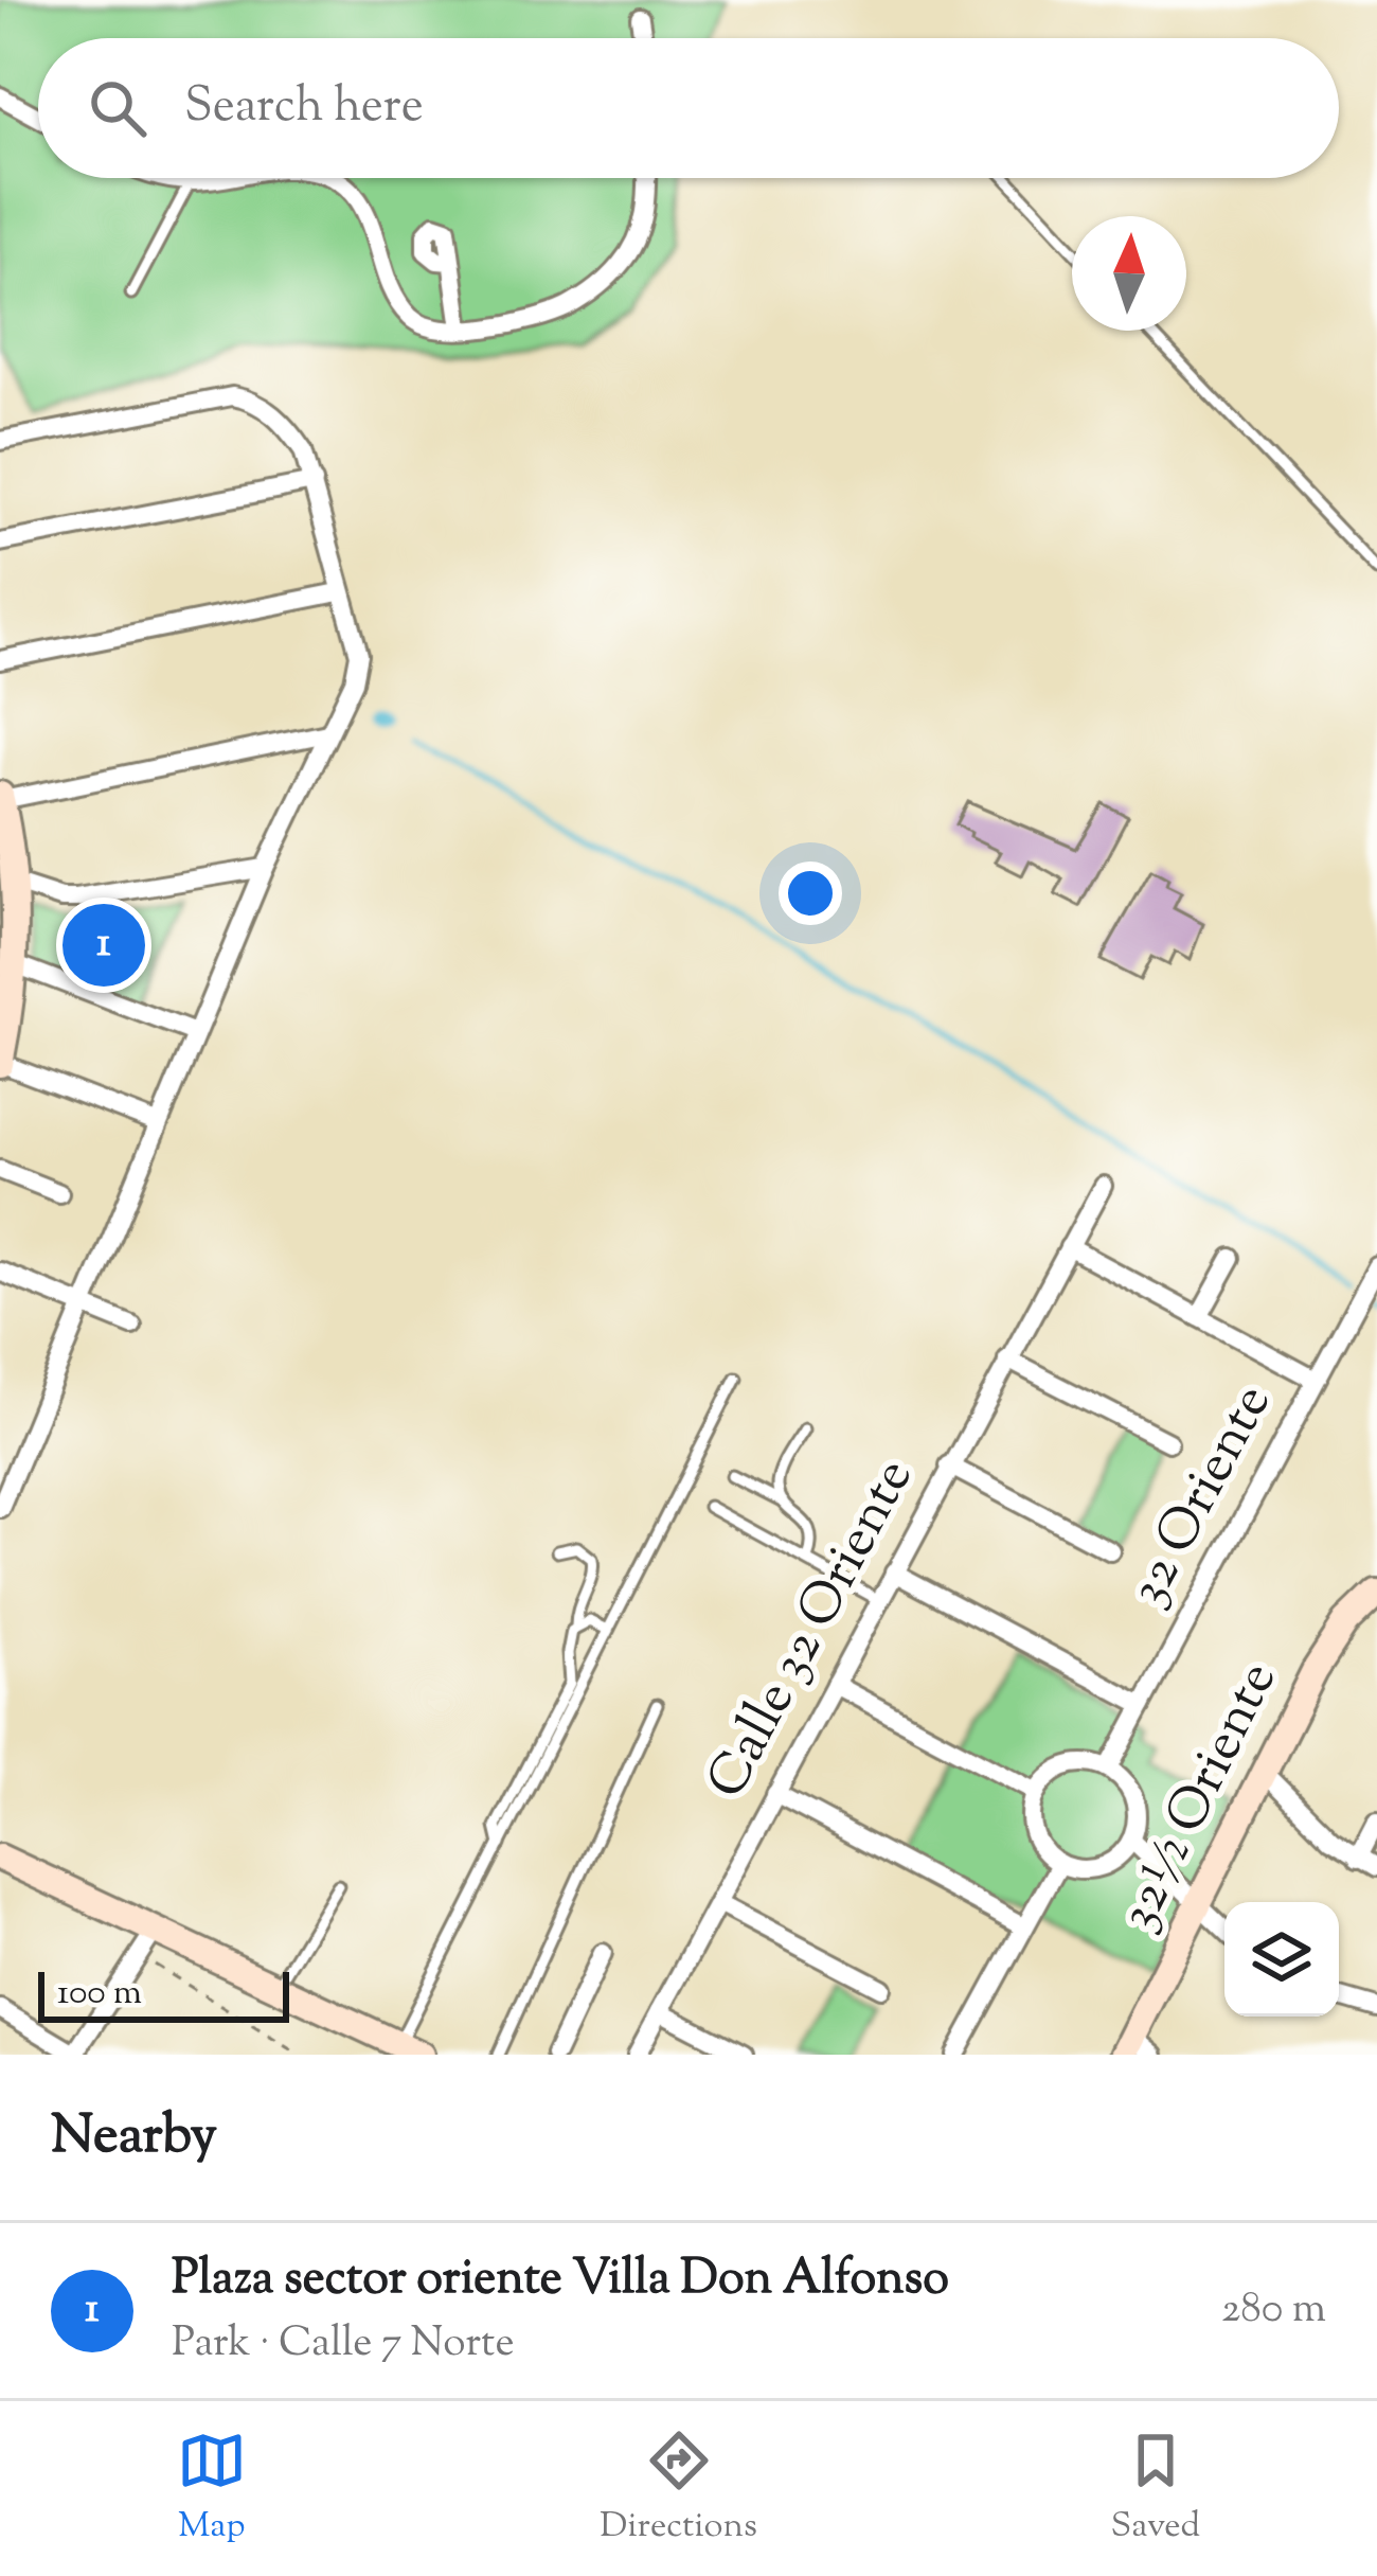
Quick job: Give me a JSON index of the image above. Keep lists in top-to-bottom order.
{
  "streets": {
    "street": ["32 Oriente", "Calle 32 Oriente", "32½ Oriente"]
  },
  "scale_bar": "100 m",
  "north": "top",
  "page": {
    "search": "Search here",
    "pins": "1",
    "scale": "100 m",
    "heading": "Nearby",
    "list": [
      {
        "mark": "1",
        "name": "Plaza sector oriente Villa Don Alfonso",
        "note": "Park · Calle 7 Norte",
        "value": "280 m"
      }
    ],
    "nav": ["Map", "Directions", "Saved"]
  }
}
